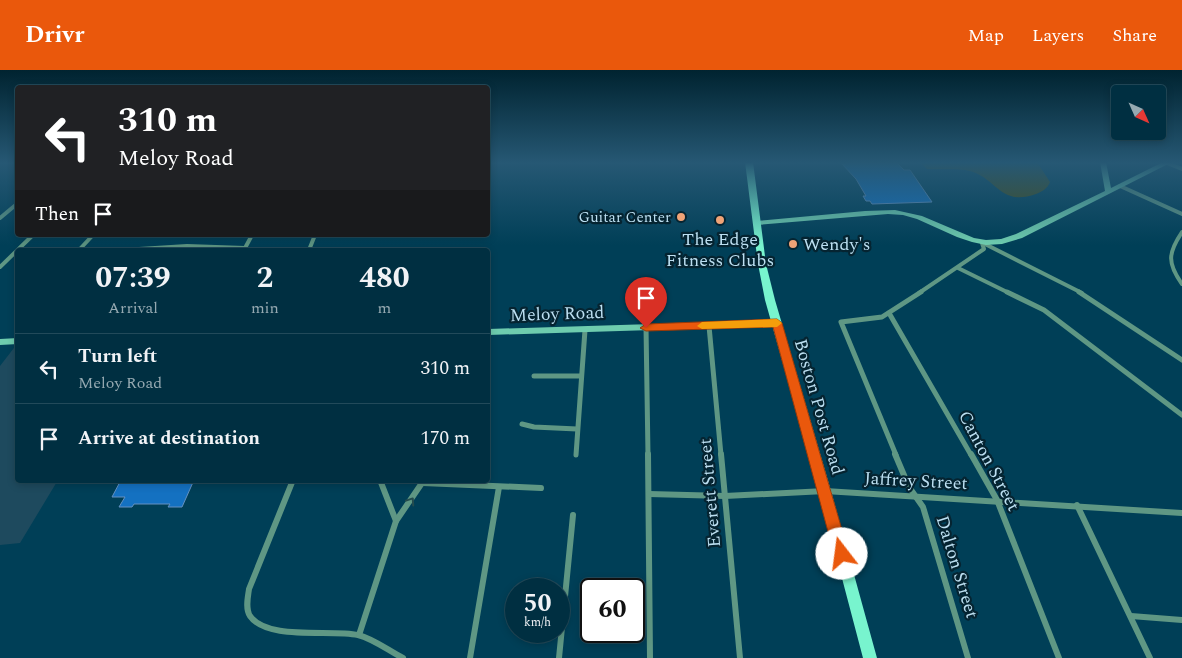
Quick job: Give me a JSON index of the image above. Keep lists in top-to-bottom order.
{
  "streets": {
    "main road": ["Boston Post Road"],
    "street": [
      "Meloy Road",
      "Canton Street",
      "Jaffrey Street",
      "Everett Street",
      "Dalton Street"
    ]
  },
  "crossings": [
    ["Meloy Road", "Boston Post Road"],
    ["Meloy Road", "Everett Street"],
    ["Boston Post Road", "Jaffrey Street"],
    ["Canton Street", "Jaffrey Street"],
    ["Canton Street", "Dalton Street"],
    ["Jaffrey Street", "Everett Street"],
    ["Jaffrey Street", "Dalton Street"]
  ],
  "places": ["Guitar Center", "The Edge Fitness Clubs", "Wendy's"],
  "north": "bottom right",
  "page": {
    "header": "Drivr",
    "nav": ["Map", "Layers", "Share"],
    "turn": ["310 m", "Meloy Road"],
    "then": "Then",
    "eta": [
      "07:39",
      "Arrival",
      "2",
      "min",
      "480",
      "m"
    ],
    "list": [
      {
        "name": "Turn left",
        "note": "Meloy Road",
        "value": "310 m"
      },
      {
        "name": "Arrive at destination",
        "value": "170 m"
      }
    ],
    "speed": "50 km/h",
    "limit": "60"
  }
}
